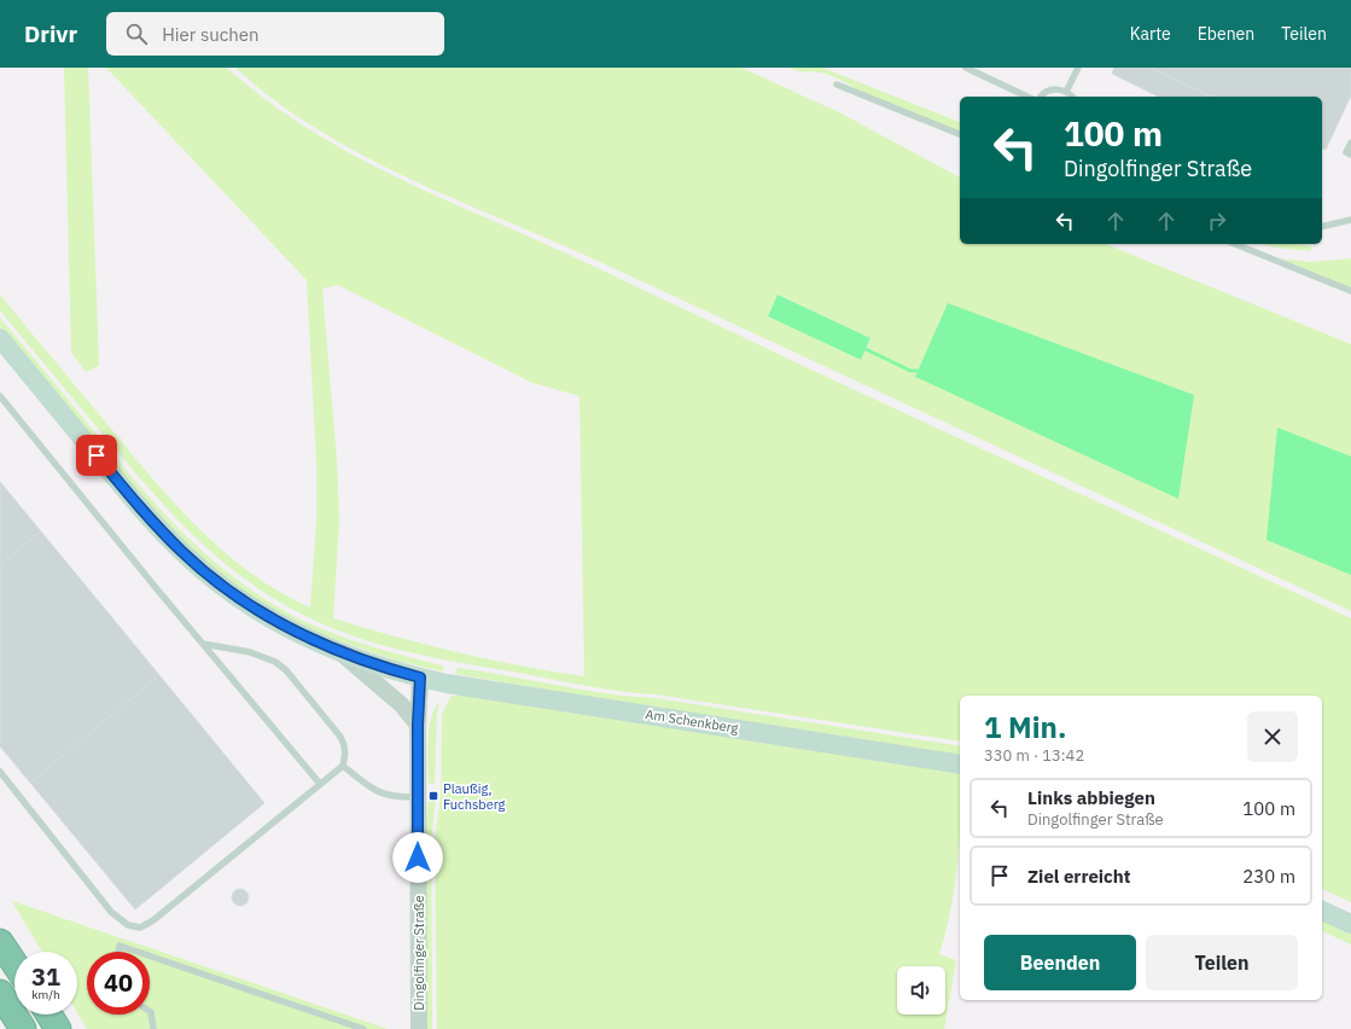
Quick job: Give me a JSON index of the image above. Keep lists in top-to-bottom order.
{
  "streets": {
    "main road": ["Am Schenkberg"],
    "street": ["Dingolfinger Straße"]
  },
  "crossings": [
    ["Am Schenkberg", "Dingolfinger Straße"]
  ],
  "places": {
    "transit": ["Plaußig, Fuchsberg"]
  },
  "page": {
    "header": "Drivr",
    "search": "Hier suchen",
    "nav": ["Karte", "Ebenen", "Teilen"],
    "turn": ["100 m", "Dingolfinger Straße"],
    "heading": ["1 Min.", "330 m · 13:42"],
    "list": [
      {
        "name": "Links abbiegen",
        "note": "Dingolfinger Straße",
        "value": "100 m"
      },
      {
        "name": "Ziel erreicht",
        "value": "230 m"
      }
    ],
    "buttons": ["Beenden", "Teilen"],
    "speed": "31 km/h",
    "limit": "40"
  }
}
